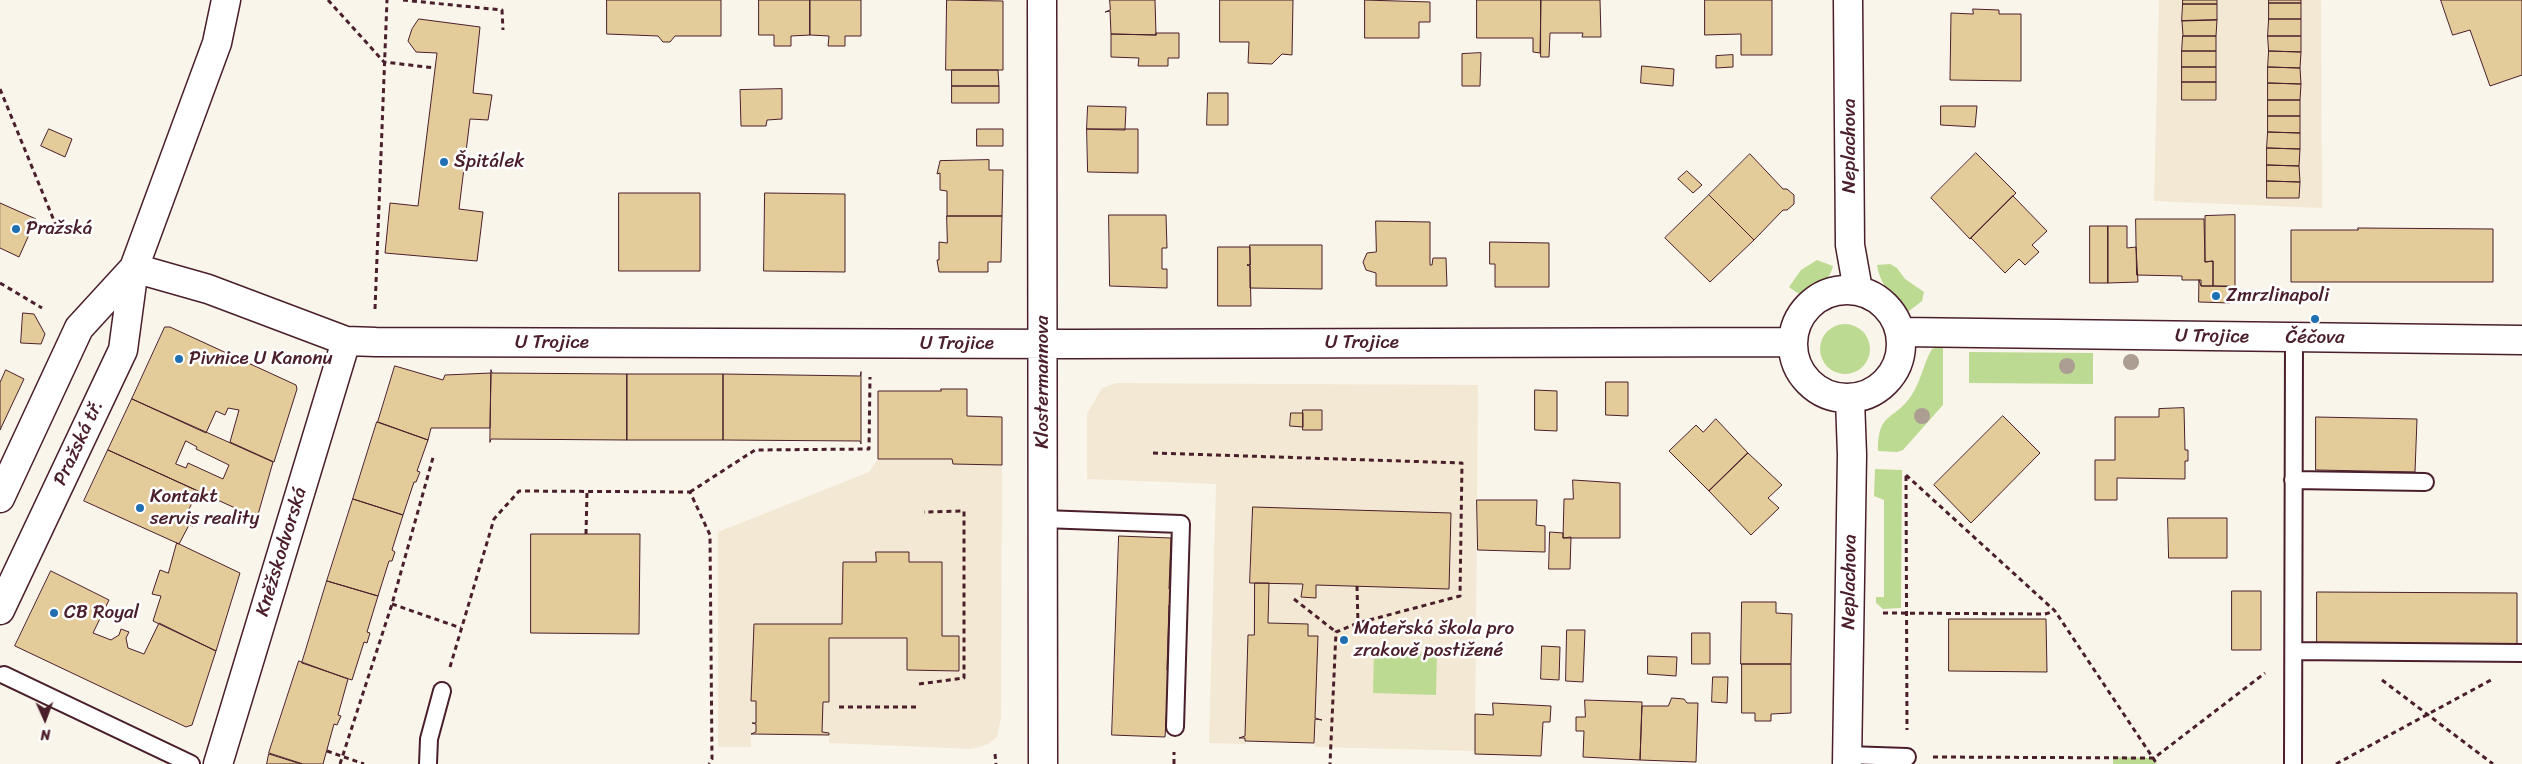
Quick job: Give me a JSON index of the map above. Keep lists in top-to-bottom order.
{
  "streets": {
    "street": [
      "Neplachova",
      "U Trojice",
      "Klostermannova",
      "Pražská tř.",
      "Kněžskodvorská"
    ]
  },
  "crossings": [
    ["Neplachova", "U Trojice"],
    ["U Trojice", "Klostermannova"],
    ["U Trojice", "Pražská tř."],
    ["U Trojice", "Kněžskodvorská"]
  ],
  "places": [
    "Špitálek",
    "Pražská",
    "Zmrzlinapoli",
    "Čéčova",
    "Pivnice U Kanonu",
    "Kontakt servis reality",
    "CB Royal",
    "Mateřská škola pro zrakově postižené"
  ],
  "north": "bottom"
}
